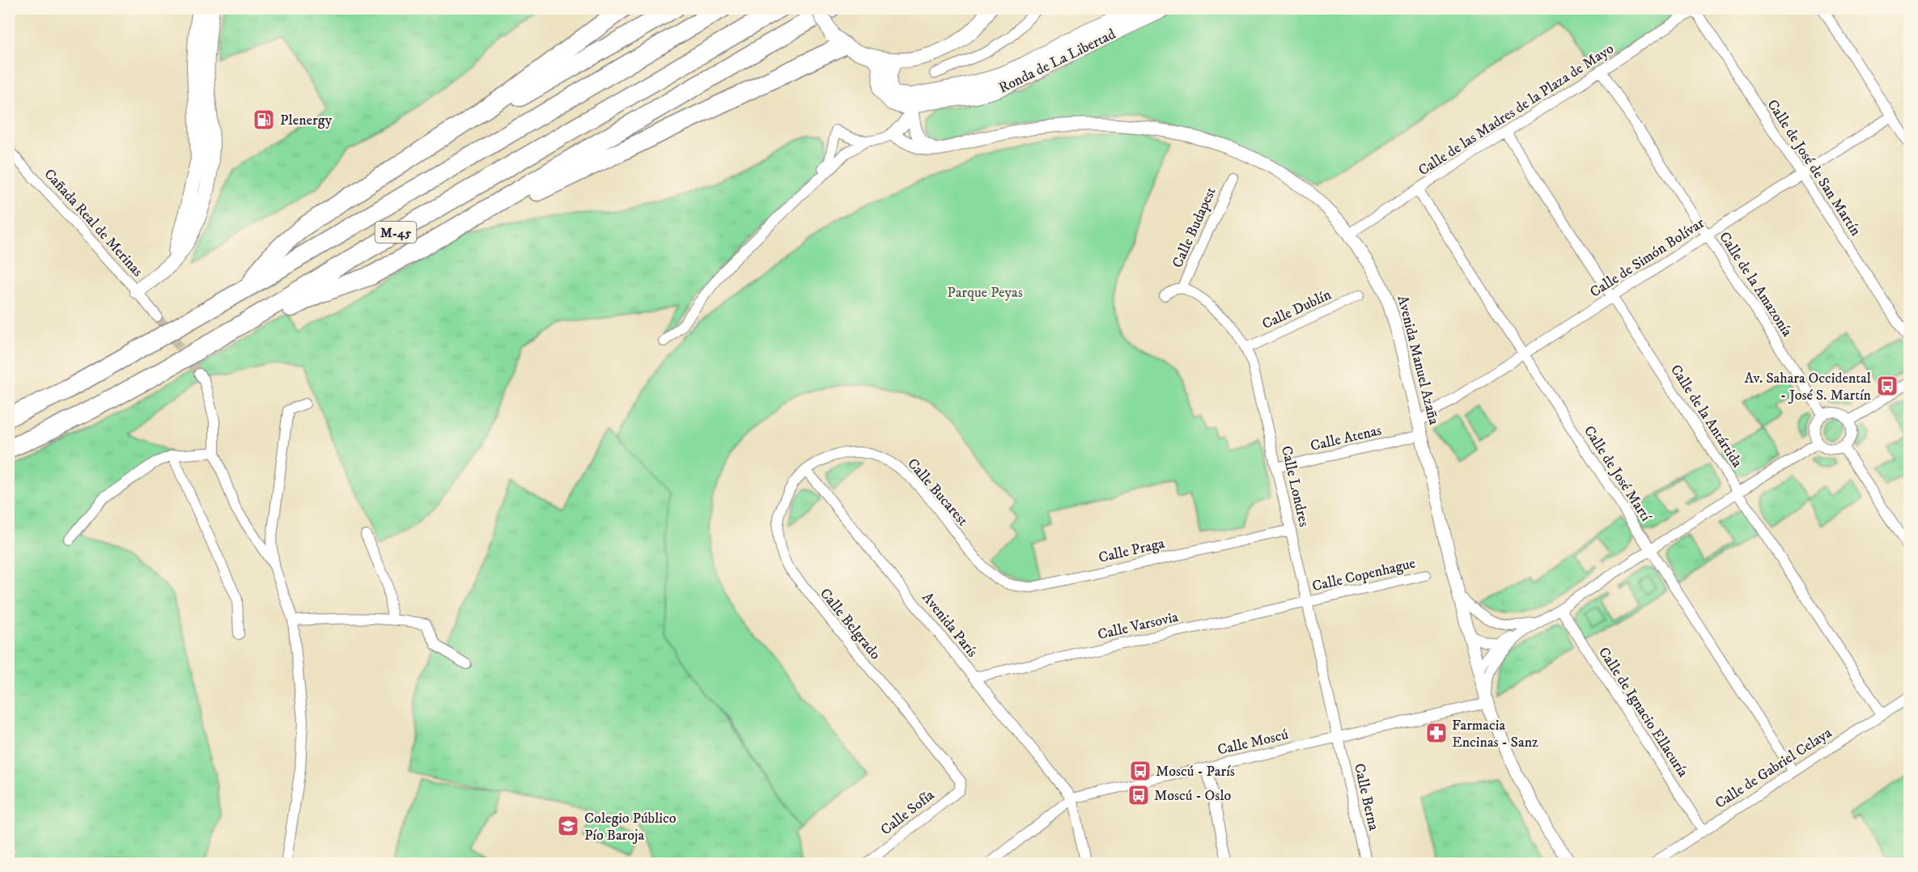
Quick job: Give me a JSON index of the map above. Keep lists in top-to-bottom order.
{
  "streets": {
    "highway": ["M-45"],
    "main road": ["Ronda de La Libertad"],
    "street": [
      "Calle de las Madres de la Plaza de Mayo",
      "Calle de José de San Martín",
      "Cañada Real de Merinas",
      "Calle Budapest",
      "Calle de Simón Bolívar",
      "Calle de la Amazonía",
      "Calle Dublín",
      "Avenida Manuel Azaña",
      "Calle de la Antártida",
      "Calle Atenas",
      "Calle de José Martí",
      "Calle Londres",
      "Calle Bucarest",
      "Calle Praga",
      "Calle Copenhague",
      "Calle Belgrado",
      "Avenida París",
      "Calle Varsovia",
      "Calle de Ignacio Ellacuría",
      "Calle Moscú",
      "Calle de Gabriel Celaya",
      "Calle Berna",
      "Calle Sofía"
    ]
  },
  "crossings": [
    ["Calle de las Madres de la Plaza de Mayo", "Calle de José de San Martín"],
    ["Calle de las Madres de la Plaza de Mayo", "Calle de la Amazonía"],
    ["Calle de las Madres de la Plaza de Mayo", "Avenida Manuel Azaña"],
    ["Calle de las Madres de la Plaza de Mayo", "Calle de la Antártida"],
    ["Calle de las Madres de la Plaza de Mayo", "Calle de José Martí"],
    ["Calle de José de San Martín", "Calle de Simón Bolívar"],
    ["Calle Budapest", "Calle Londres"],
    ["Calle de Simón Bolívar", "Calle de la Amazonía"],
    ["Calle de Simón Bolívar", "Avenida Manuel Azaña"],
    ["Calle de Simón Bolívar", "Calle de la Antártida"],
    ["Calle de Simón Bolívar", "Calle de José Martí"],
    ["Calle Dublín", "Calle Londres"],
    ["Avenida Manuel Azaña", "Calle Atenas"],
    ["Avenida Manuel Azaña", "Calle Moscú"],
    ["Calle de la Antártida", "Calle de Gabriel Celaya"],
    ["Calle Atenas", "Calle Londres"],
    ["Calle de José Martí", "Calle de Gabriel Celaya"],
    ["Calle Londres", "Calle Praga"],
    ["Calle Londres", "Calle Copenhague"],
    ["Calle Londres", "Calle Varsovia"],
    ["Calle Londres", "Calle Moscú"],
    ["Calle Londres", "Calle Berna"],
    ["Calle Bucarest", "Calle Praga"],
    ["Calle Bucarest", "Calle Belgrado"],
    ["Calle Bucarest", "Avenida París"],
    ["Calle Copenhague", "Calle Varsovia"],
    ["Calle Belgrado", "Avenida París"],
    ["Calle Belgrado", "Calle Sofía"],
    ["Avenida París", "Calle Varsovia"],
    ["Avenida París", "Calle Moscú"],
    ["Calle de Ignacio Ellacuría", "Calle de Gabriel Celaya"],
    ["Calle Moscú", "Calle Berna"]
  ],
  "parks": ["Parque Peyas"],
  "places": {
    "fuel station": ["Plenergy"],
    "bus stop": ["Av. Sahara Occidental - José S. Martín", "Moscú - París", "Moscú - Oslo"],
    "pharmacy": ["Farmacia Encinas - Sanz"],
    "school or university": ["Colegio Público Pío Baroja"]
  }
}
